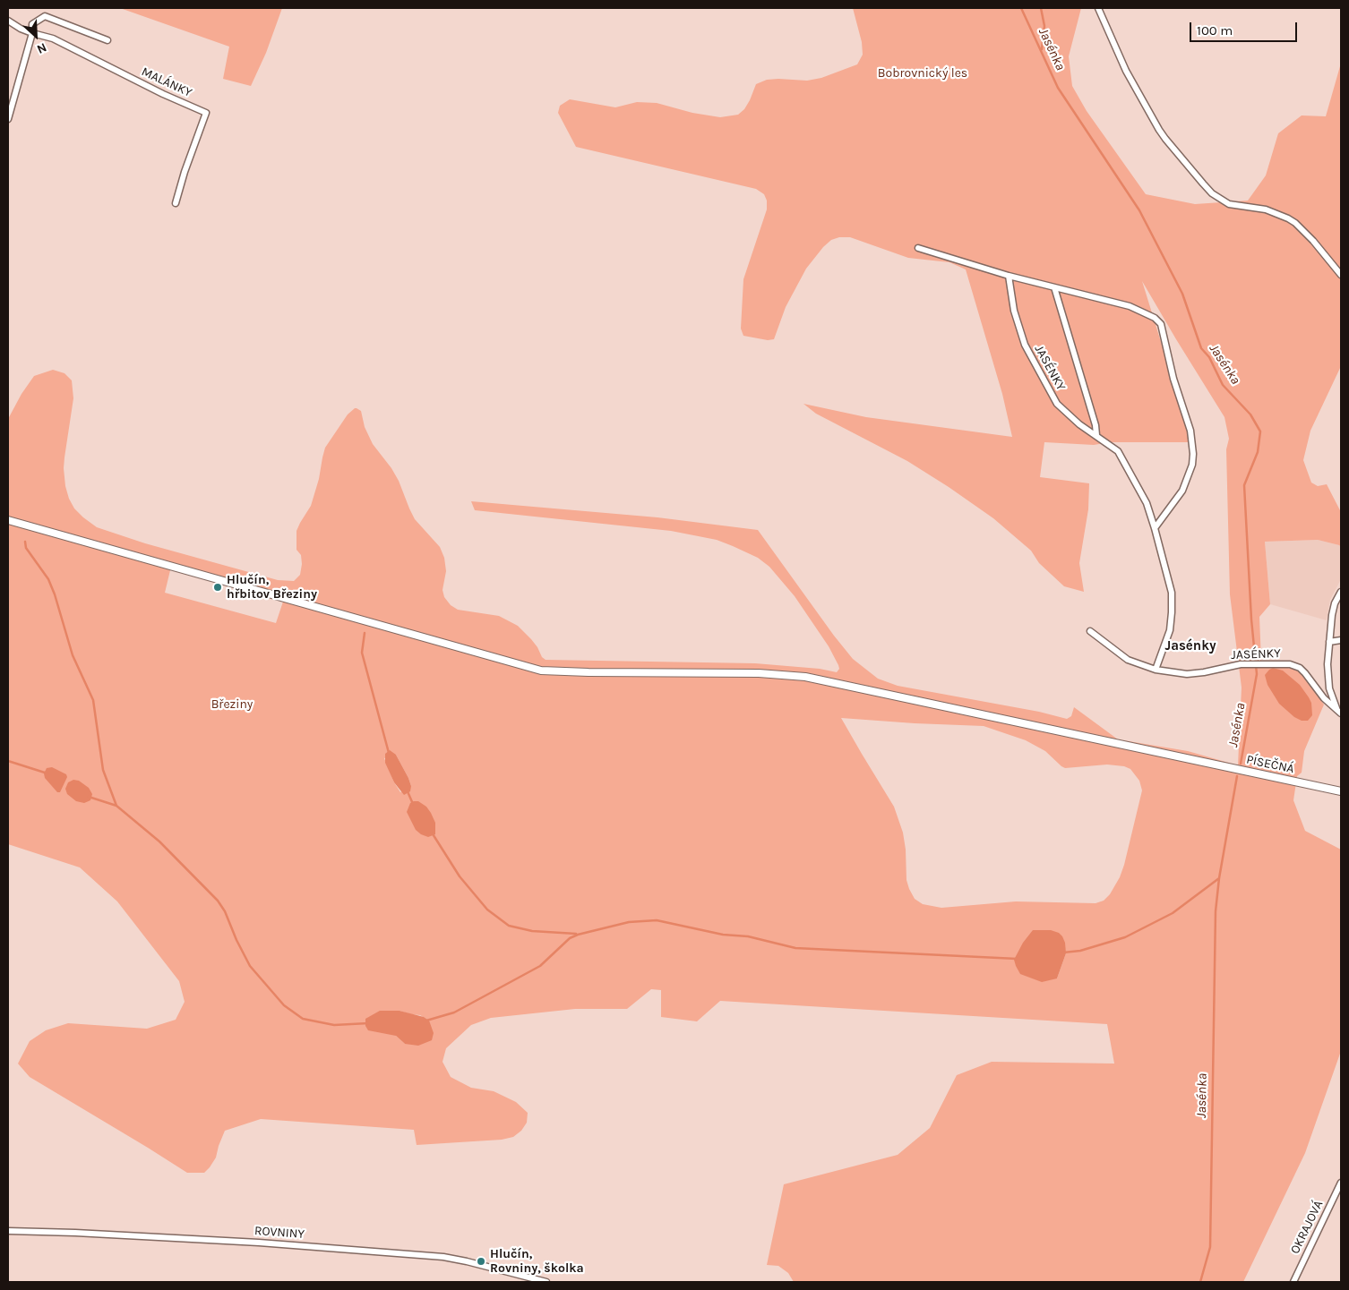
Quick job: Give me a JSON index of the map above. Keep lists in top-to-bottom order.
{
  "streets": {
    "street": [
      "MALÁNKY",
      "JASÉNKY",
      "PÍSEČNÁ",
      "OKRAJOVÁ",
      "ROVNINY"
    ]
  },
  "districts": ["Jasénky"],
  "water": ["Jasénka"],
  "parks": ["Bobrovnický les", "Březiny"],
  "places": ["Hlučín, hřbitov Březiny", "Hlučín, Rovniny, školka"],
  "scale_bar": "100 m",
  "north": "bottom right"
}
